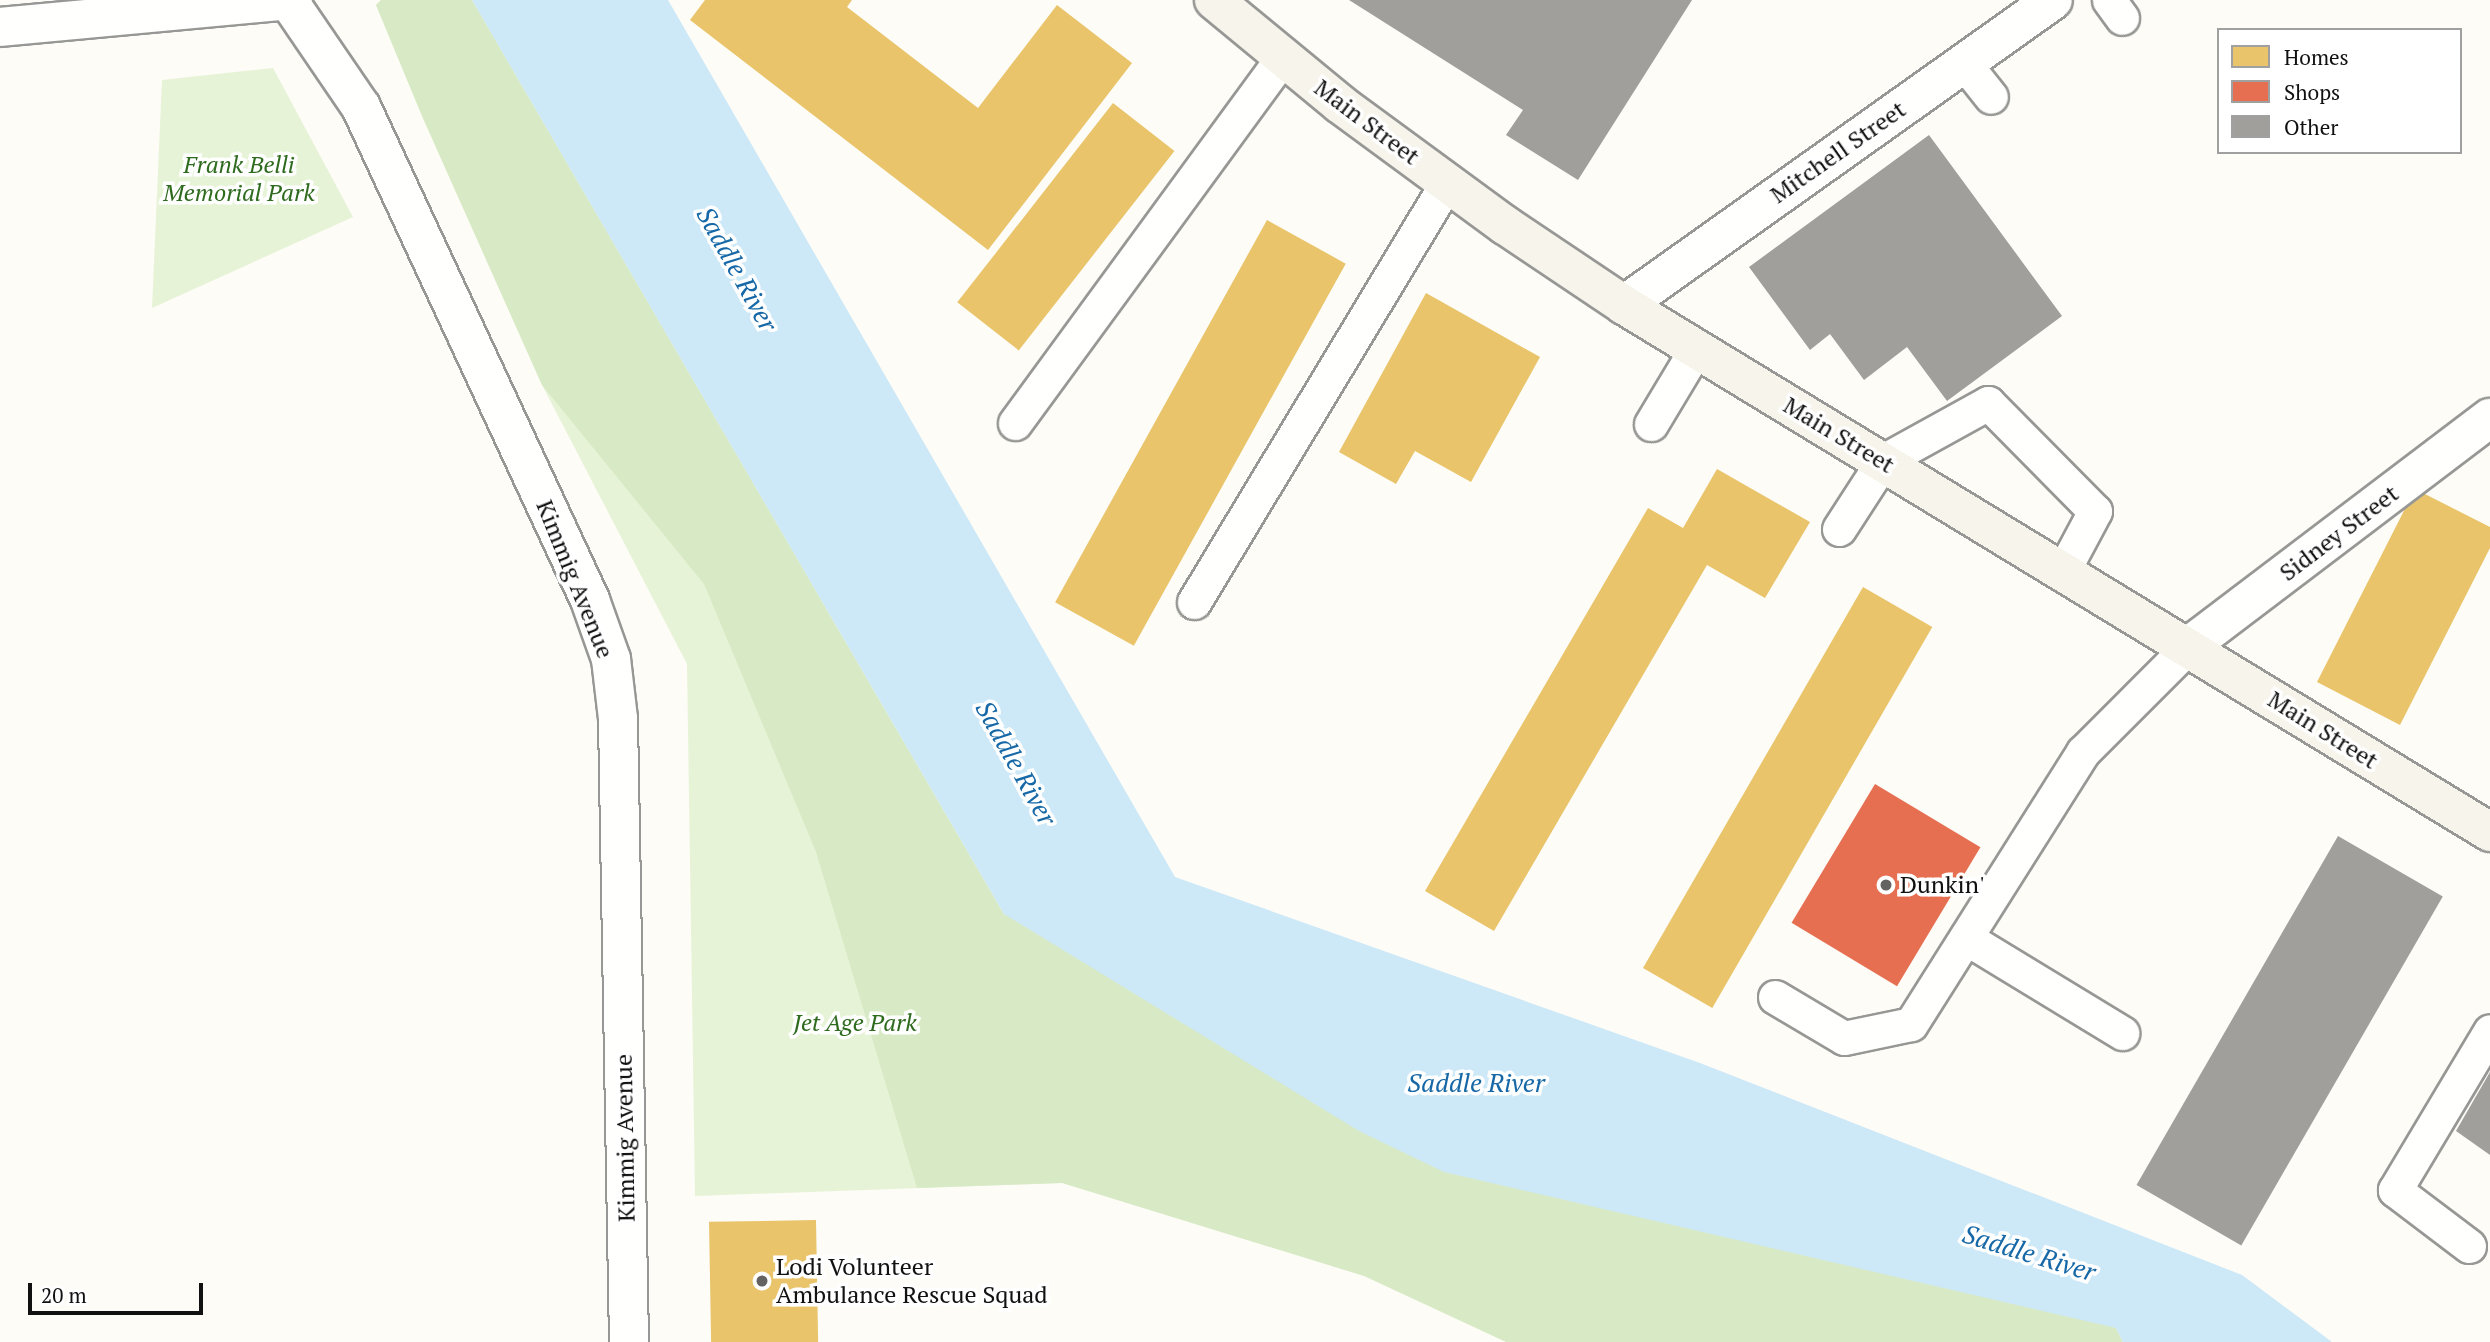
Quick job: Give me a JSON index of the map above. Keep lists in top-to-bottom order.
{
  "streets": {
    "street": [
      "Main Street",
      "Mitchell Street",
      "Sidney Street",
      "Kimmig Avenue"
    ]
  },
  "crossings": [
    ["Main Street", "Mitchell Street"],
    ["Main Street", "Sidney Street"]
  ],
  "water": ["Saddle River"],
  "parks": ["Frank Belli Memorial Park", "Jet Age Park"],
  "places": ["Dunkin'", "Lodi Volunteer Ambulance Rescue Squad"],
  "legend": ["Homes", "Shops", "Other"],
  "scale_bar": "20 m"
}
